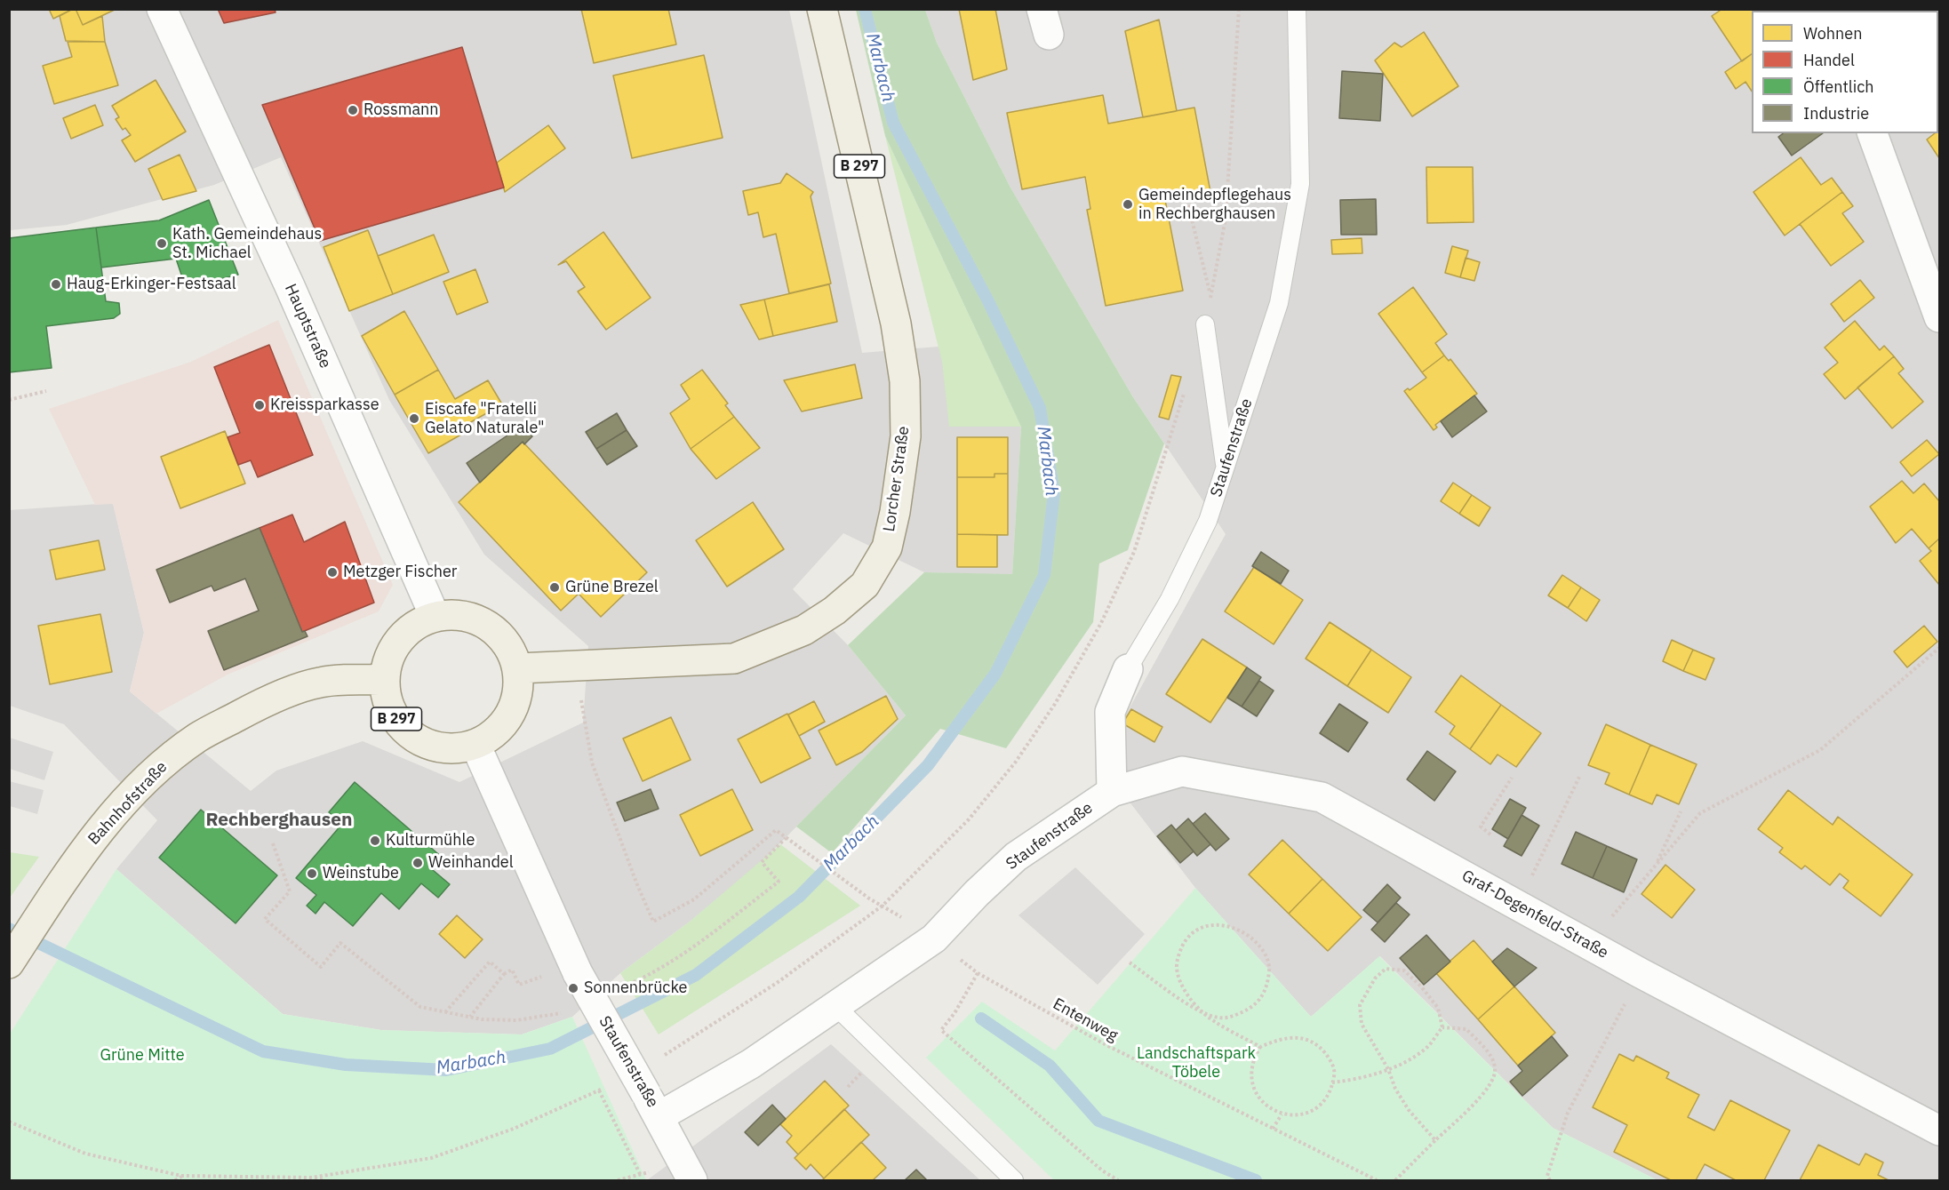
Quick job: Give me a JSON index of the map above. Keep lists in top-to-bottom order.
{
  "streets": {
    "main road": ["B 297", "Lorcher Straße", "Bahnhofstraße"],
    "street": ["Hauptstraße", "Staufenstraße", "Graf-Degenfeld-Straße"],
    "path": ["Entenweg"]
  },
  "crossings": [
    ["B 297", "Hauptstraße"],
    ["B 297", "Staufenstraße"],
    ["B 297", "Lorcher Straße"],
    ["B 297", "Bahnhofstraße"],
    ["Hauptstraße", "Staufenstraße"],
    ["Hauptstraße", "Lorcher Straße"],
    ["Hauptstraße", "Bahnhofstraße"],
    ["Staufenstraße", "Lorcher Straße"],
    ["Staufenstraße", "Bahnhofstraße"],
    ["Staufenstraße", "Graf-Degenfeld-Straße"],
    ["Staufenstraße", "Entenweg"],
    ["Lorcher Straße", "Bahnhofstraße"]
  ],
  "districts": ["Rechberghausen"],
  "water": ["Marbach"],
  "parks": ["Landschaftspark Töbele", "Grüne Mitte"],
  "places": [
    "Rossmann",
    "Gemeindepflegehaus in Rechberghausen",
    "Kath. Gemeindehaus St. Michael",
    "Haug-Erkinger-Festsaal",
    "Kreissparkasse",
    "Eiscafe \"Fratelli Gelato Naturale\"",
    "Metzger Fischer",
    "Grüne Brezel",
    "Kulturmühle",
    "Weinhandel",
    "Weinstube",
    "Sonnenbrücke"
  ],
  "legend": [
    "Wohnen",
    "Handel",
    "Öffentlich",
    "Industrie"
  ]
}
